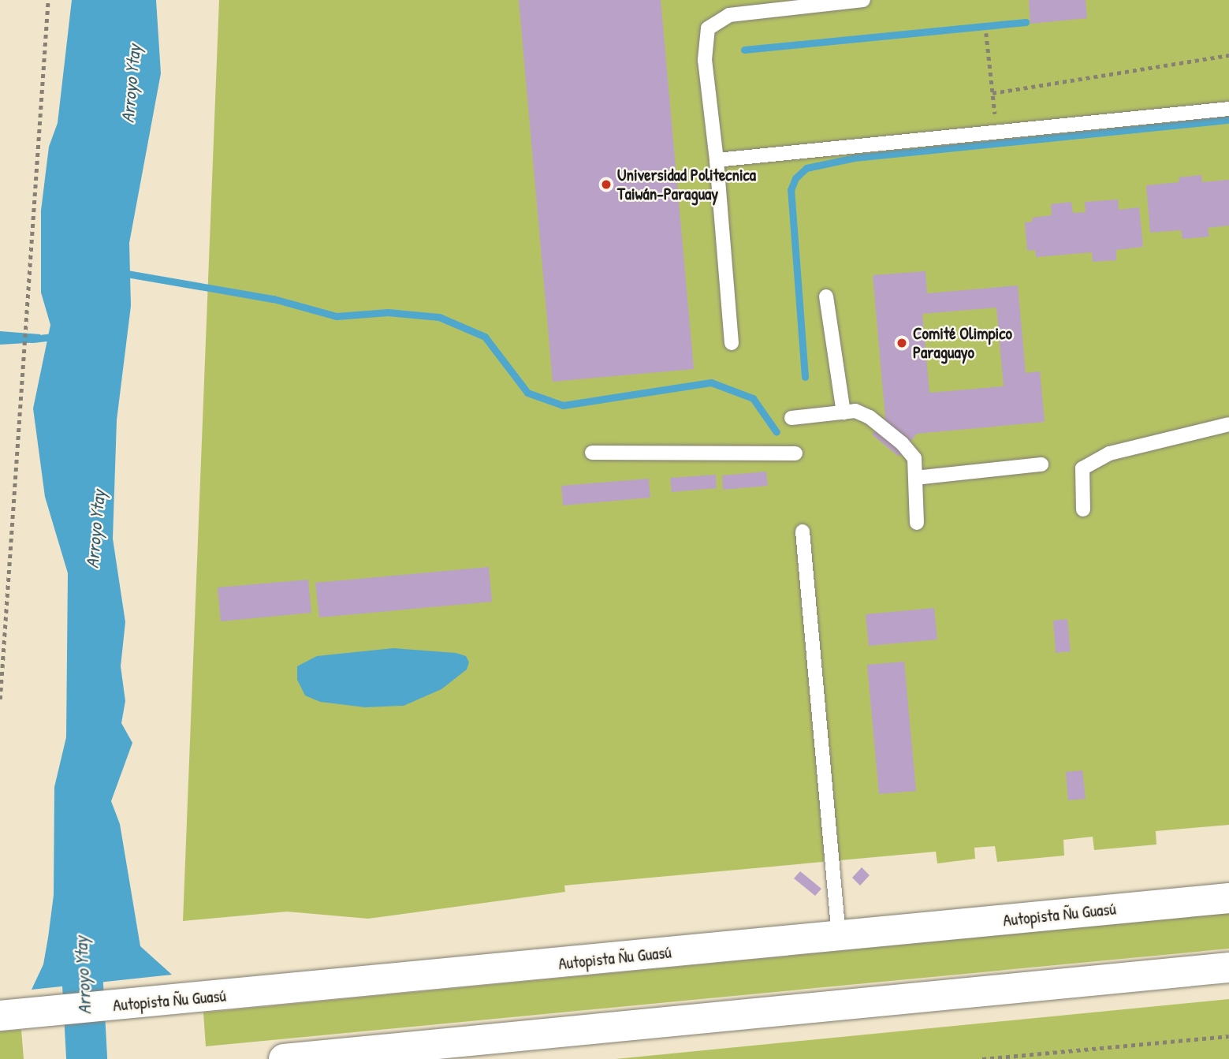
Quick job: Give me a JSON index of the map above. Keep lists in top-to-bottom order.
{
  "streets": {
    "highway": ["Autopista Ñu Guasú"]
  },
  "water": ["Arroyo Ytay"],
  "places": ["Universidad Politecnica Taiwán-Paraguay", "Comité Olimpico Paraguayo"]
}
